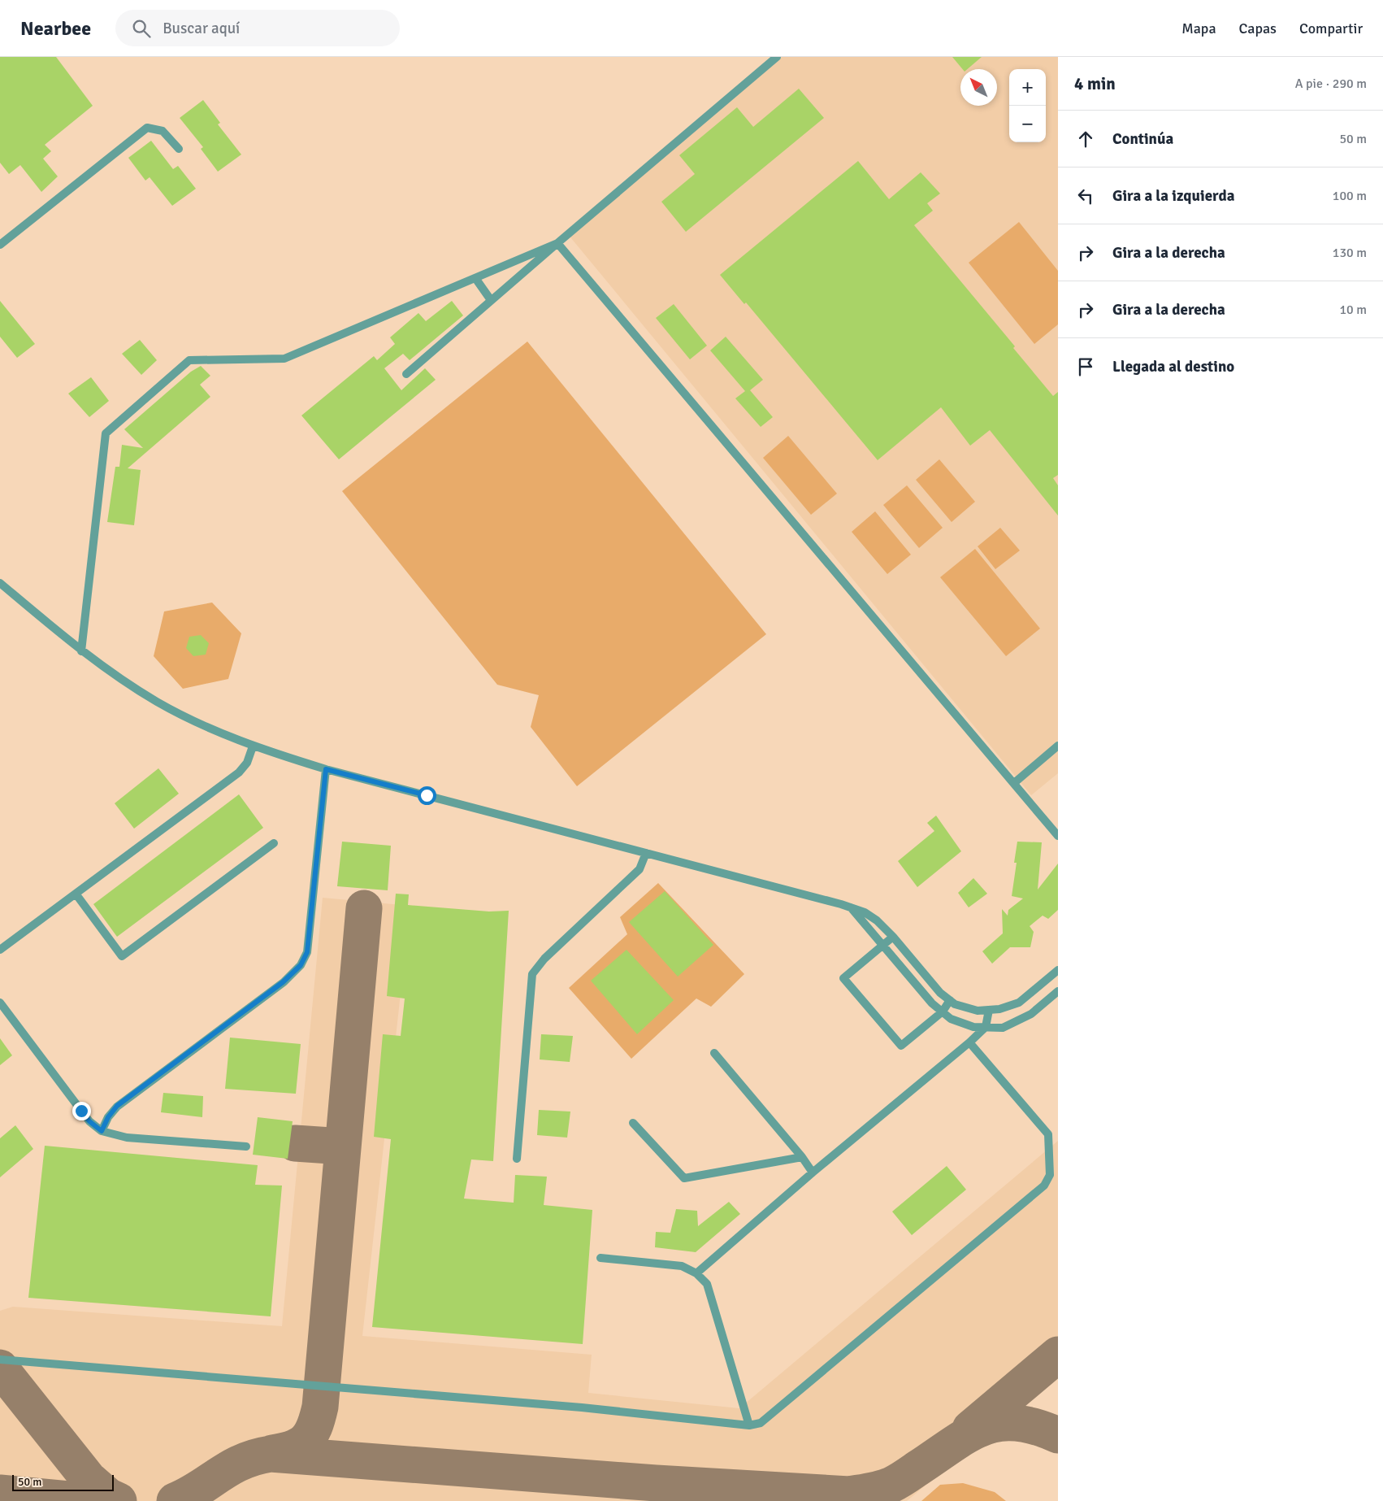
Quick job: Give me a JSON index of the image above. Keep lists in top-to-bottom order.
{
  "scale_bar": "50 m",
  "north": "top left",
  "page": {
    "header": "Nearbee",
    "search": "Buscar aquí",
    "nav": ["Mapa", "Capas", "Compartir"],
    "heading": ["4 min", "A pie · 290 m"],
    "map_buttons": ["+", "−"],
    "list": [
      ["Continúa", "50 m"],
      ["Gira a la izquierda", "100 m"],
      ["Gira a la derecha", "130 m"],
      ["Gira a la derecha", "10 m"],
      "Llegada al destino"
    ],
    "scale": "50 m"
  }
}
